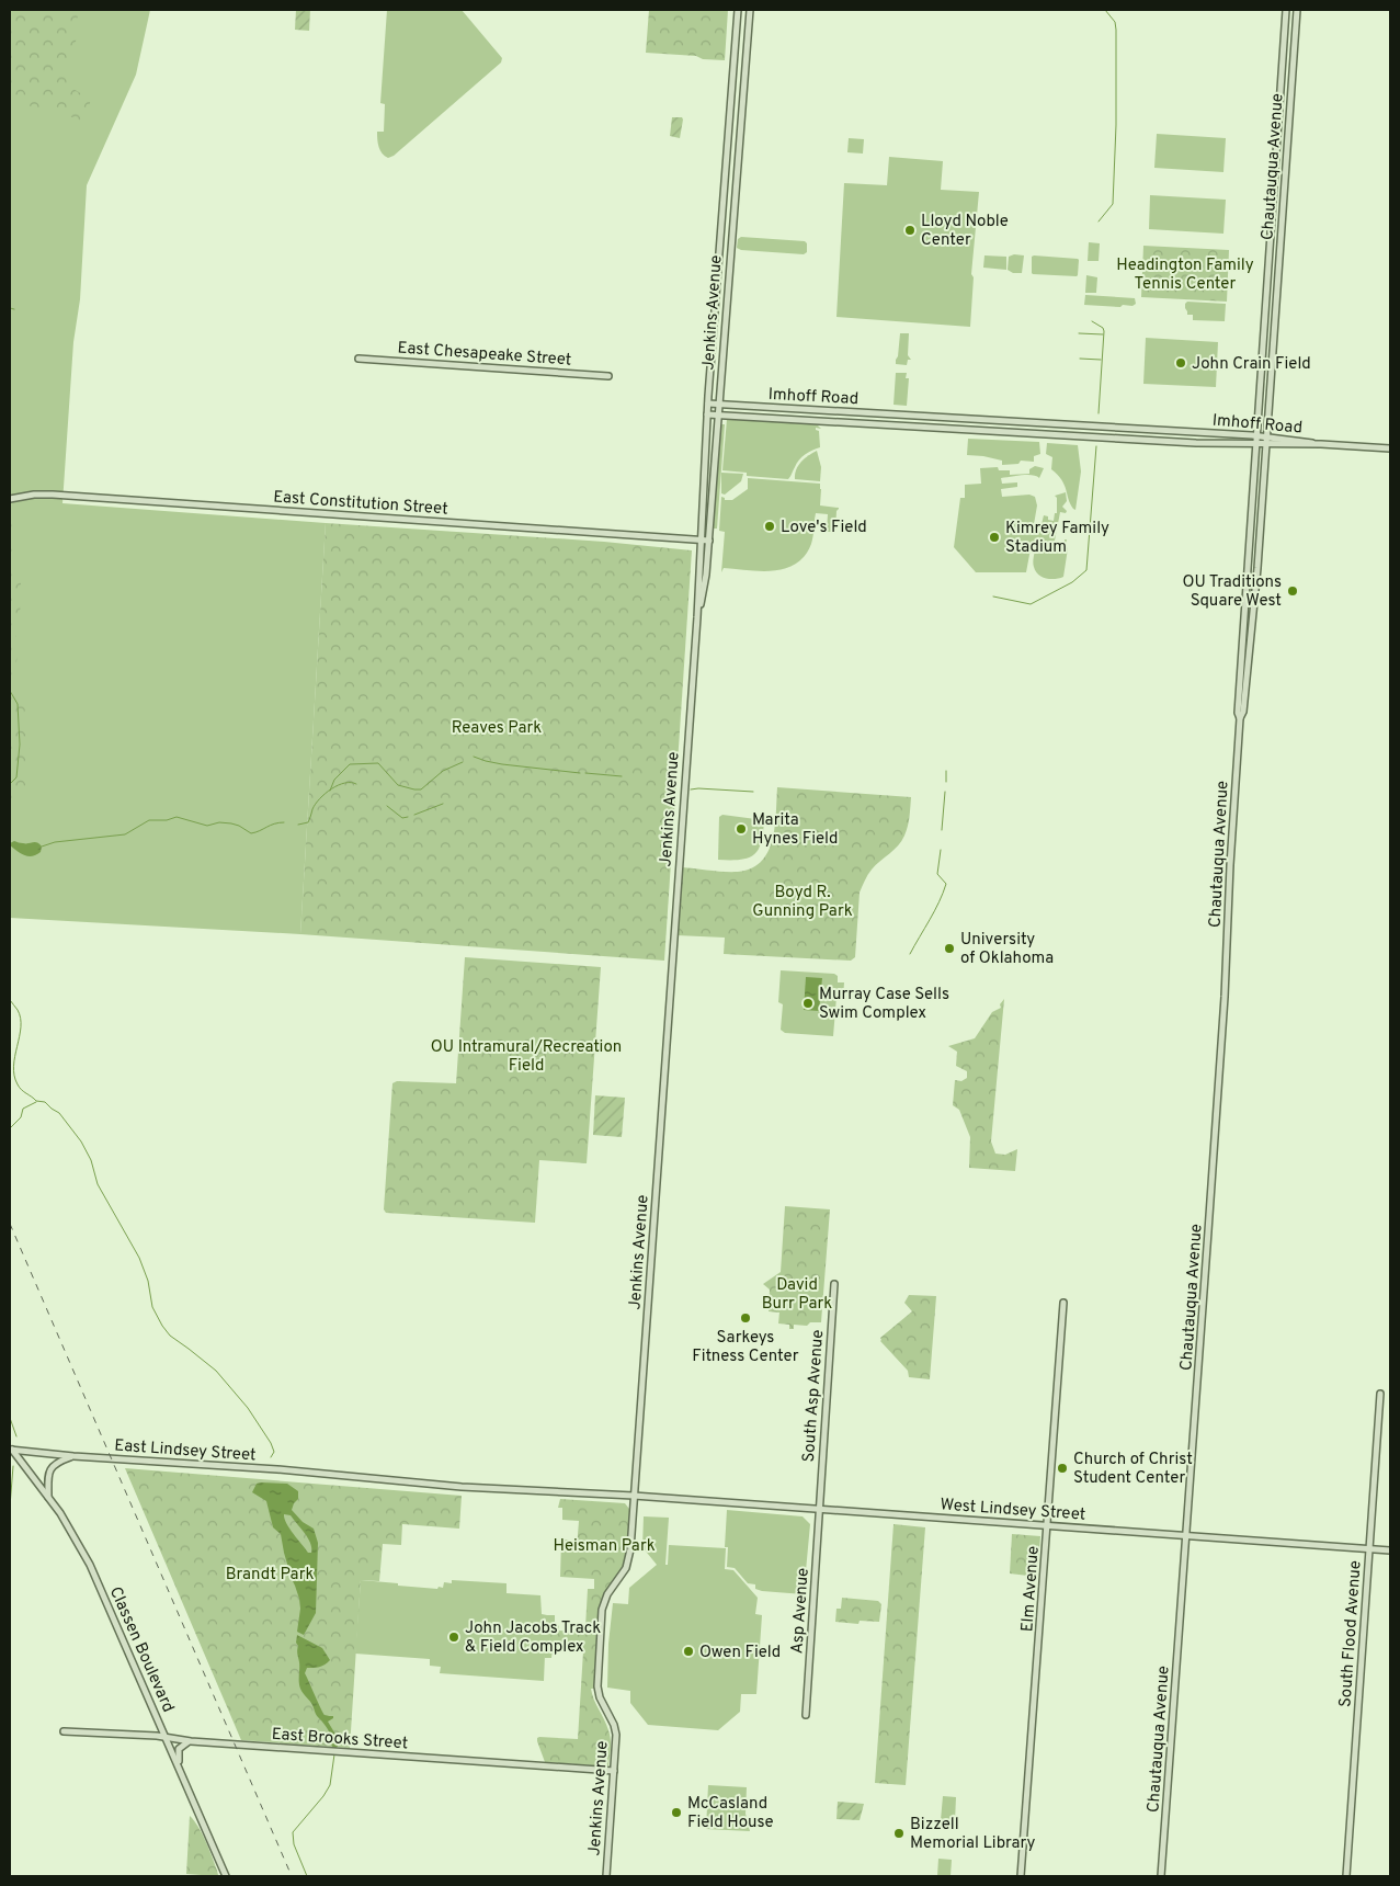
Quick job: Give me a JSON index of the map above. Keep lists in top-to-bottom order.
{
  "streets": {
    "street": [
      "Chautauqua Avenue",
      "Jenkins Avenue",
      "East Chesapeake Street",
      "Imhoff Road",
      "East Constitution Street",
      "South Asp Avenue",
      "East Lindsey Street",
      "West Lindsey Street",
      "Elm Avenue",
      "Asp Avenue",
      "South Flood Avenue",
      "Classen Boulevard",
      "East Brooks Street"
    ]
  },
  "crossings": [
    ["Chautauqua Avenue", "Imhoff Road"],
    ["Chautauqua Avenue", "West Lindsey Street"],
    ["Jenkins Avenue", "Imhoff Road"],
    ["Jenkins Avenue", "East Constitution Street"],
    ["Jenkins Avenue", "East Lindsey Street"],
    ["Jenkins Avenue", "West Lindsey Street"],
    ["Jenkins Avenue", "East Brooks Street"],
    ["South Asp Avenue", "West Lindsey Street"],
    ["South Asp Avenue", "Asp Avenue"],
    ["East Lindsey Street", "West Lindsey Street"],
    ["East Lindsey Street", "Classen Boulevard"],
    ["West Lindsey Street", "Elm Avenue"],
    ["West Lindsey Street", "Asp Avenue"],
    ["West Lindsey Street", "South Flood Avenue"],
    ["Classen Boulevard", "East Brooks Street"]
  ],
  "parks": [
    "Headington Family Tennis Center",
    "Reaves Park",
    "Boyd R. Gunning Park",
    "OU Intramural/Recreation Field",
    "David Burr Park",
    "Heisman Park",
    "Brandt Park"
  ],
  "places": [
    "Lloyd Noble Center",
    "John Crain Field",
    "Love's Field",
    "Kimrey Family Stadium",
    "OU Traditions Square West",
    "Marita Hynes Field",
    "University of Oklahoma",
    "Murray Case Sells Swim Complex",
    "Sarkeys Fitness Center",
    "Church of Christ Student Center",
    "John Jacobs Track & Field Complex",
    "Owen Field",
    "McCasland Field House",
    "Bizzell Memorial Library"
  ]
}
